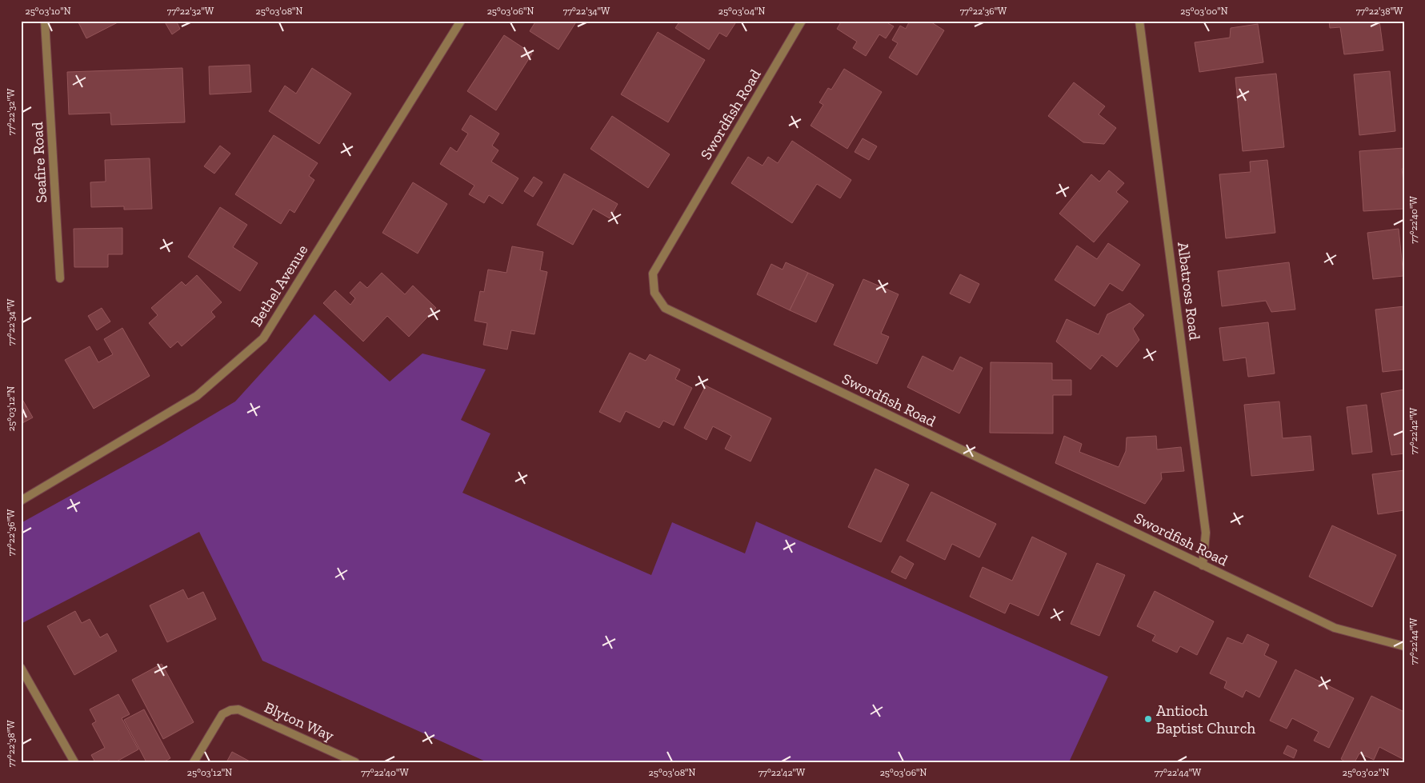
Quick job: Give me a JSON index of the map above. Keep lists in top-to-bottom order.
{
  "streets": {
    "street": [
      "Swordfish Road",
      "Seafire Road",
      "Bethel Avenue",
      "Albatross Road",
      "Blyton Way"
    ]
  },
  "crossings": [
    ["Swordfish Road", "Albatross Road"]
  ],
  "places": ["Antioch Baptist Church"],
  "coordinates": [
    "25°03'10\"N",
    "77°22'32\"W",
    "25°03'08\"N",
    "25°03'06\"N",
    "77°22'34\"W",
    "25°03'04\"N",
    "77°22'36\"W",
    "25°03'00\"N",
    "77°22'38\"W",
    "77°22'40\"W",
    "25°03'12\"N",
    "77°22'42\"W",
    "77°22'44\"W",
    "25°03'02\"N"
  ]
}
